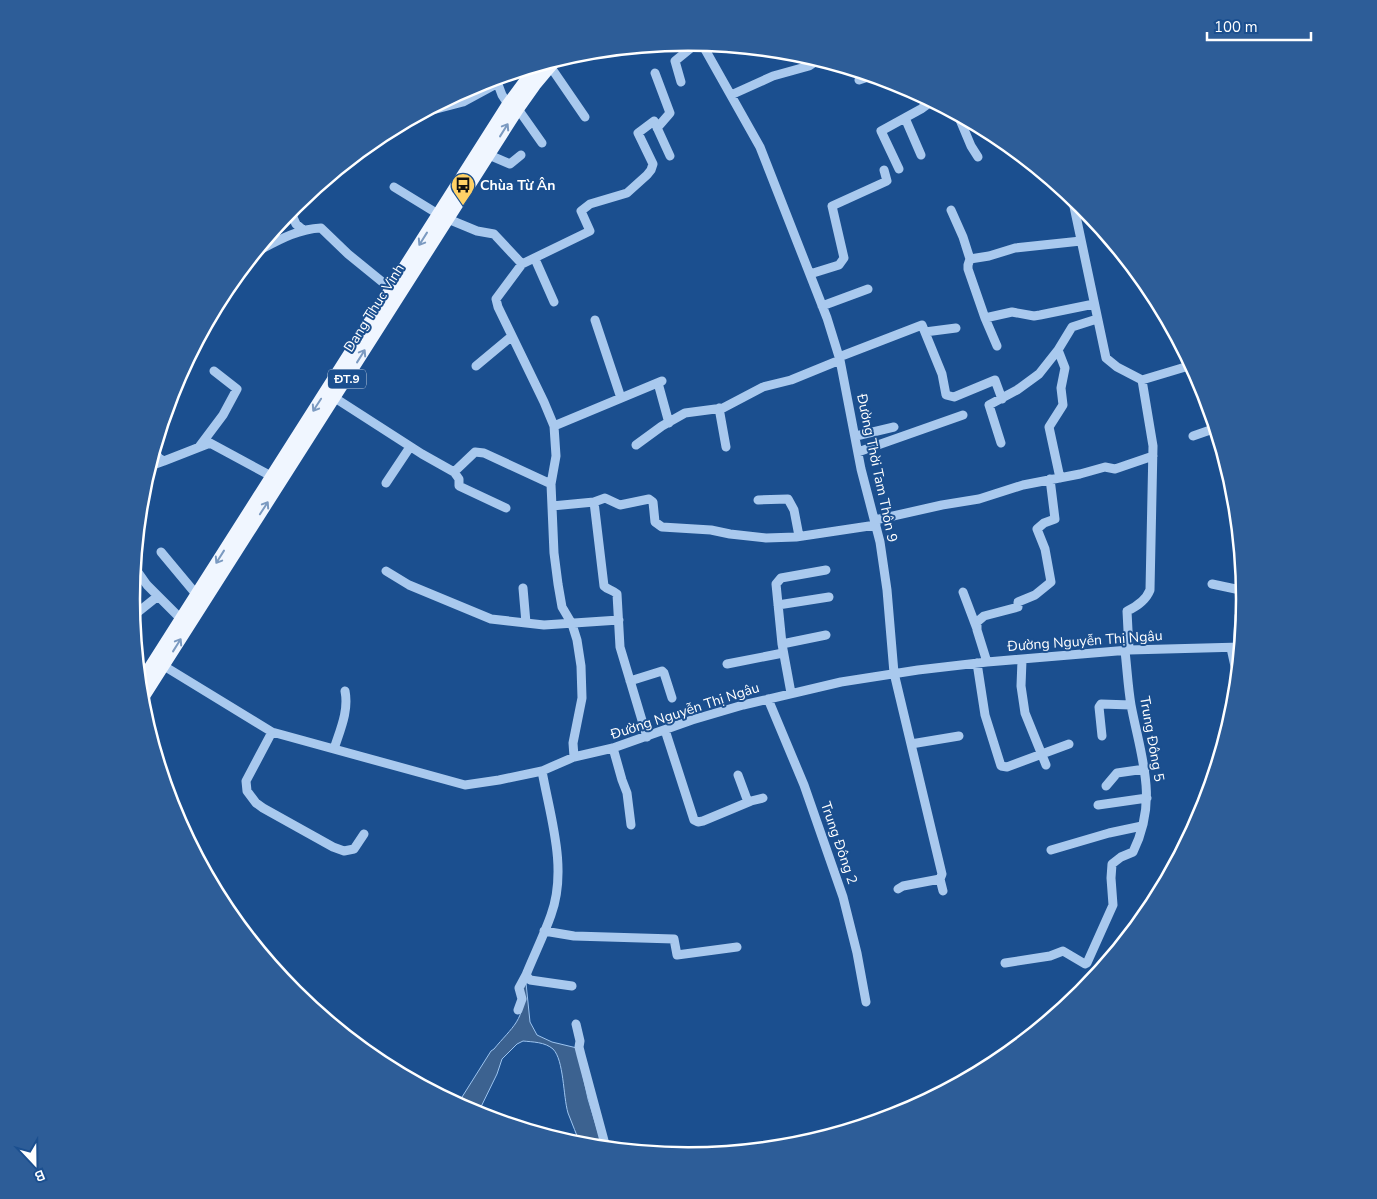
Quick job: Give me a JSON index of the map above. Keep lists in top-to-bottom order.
{
  "streets": {
    "main road": ["Dang Thuc Vinh", "ĐT.9"],
    "street": [
      "Đường Thời Tam Thôn 9",
      "Đường Nguyễn Thị Ngâu",
      "Trung Đông 5",
      "Trung Đông 2"
    ]
  },
  "crossings": [
    ["Dang Thuc Vinh", "Đường Nguyễn Thị Ngâu"],
    ["Đường Thời Tam Thôn 9", "Đường Nguyễn Thị Ngâu"],
    ["Đường Nguyễn Thị Ngâu", "Trung Đông 5"],
    ["Đường Nguyễn Thị Ngâu", "Trung Đông 2"]
  ],
  "places": {
    "bus stop": ["Chùa Từ Ân"]
  },
  "scale_bar": "100 m",
  "north": "bottom"
}
